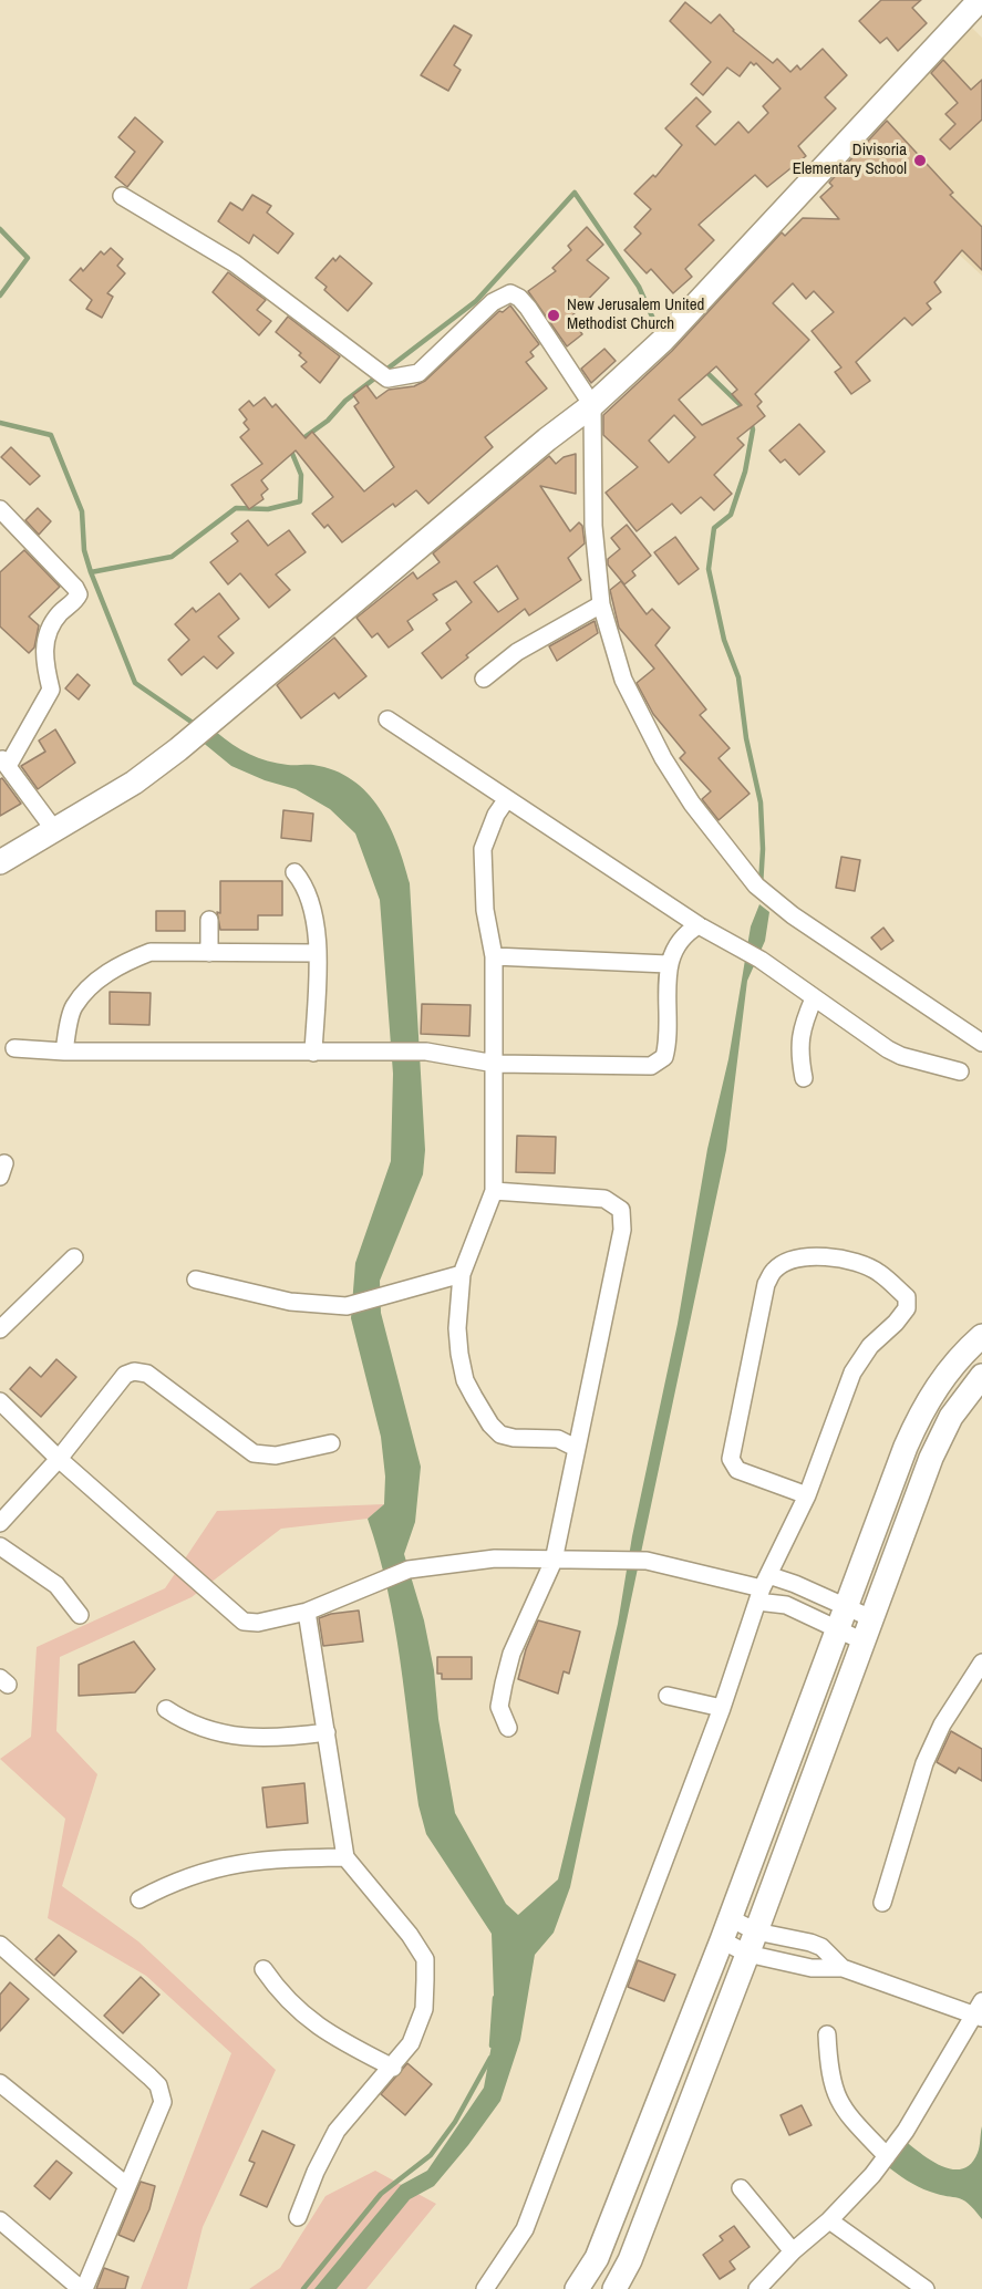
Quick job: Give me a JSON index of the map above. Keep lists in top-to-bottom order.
{
  "places": ["Divisoria Elementary School", "New Jerusalem United Methodist Church"]
}
